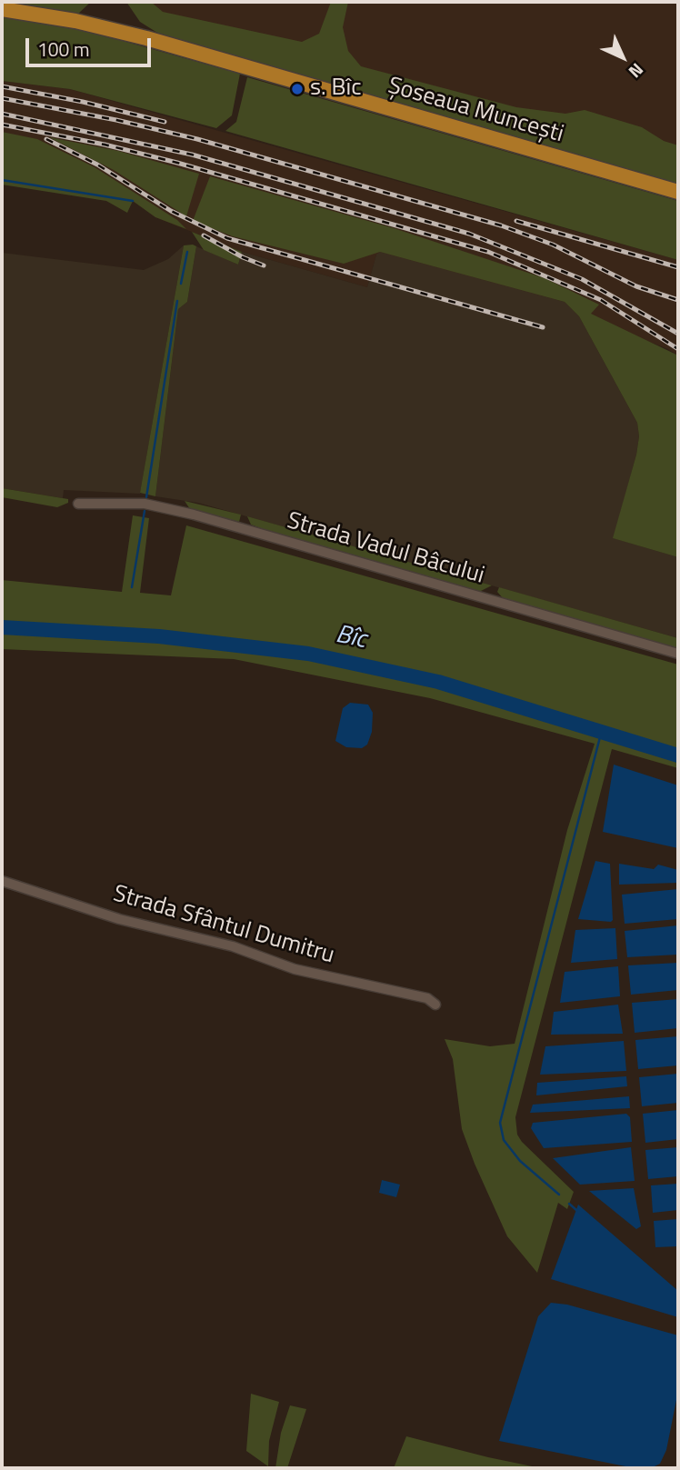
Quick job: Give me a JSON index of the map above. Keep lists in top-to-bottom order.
{
  "streets": {
    "main road": ["Șoseaua Muncești"],
    "street": ["Strada Vadul Bâcului", "Strada Sfântul Dumitru"]
  },
  "water": ["Bîc"],
  "places": ["s. Bîc"],
  "scale_bar": "100 m",
  "north": "bottom right"
}
